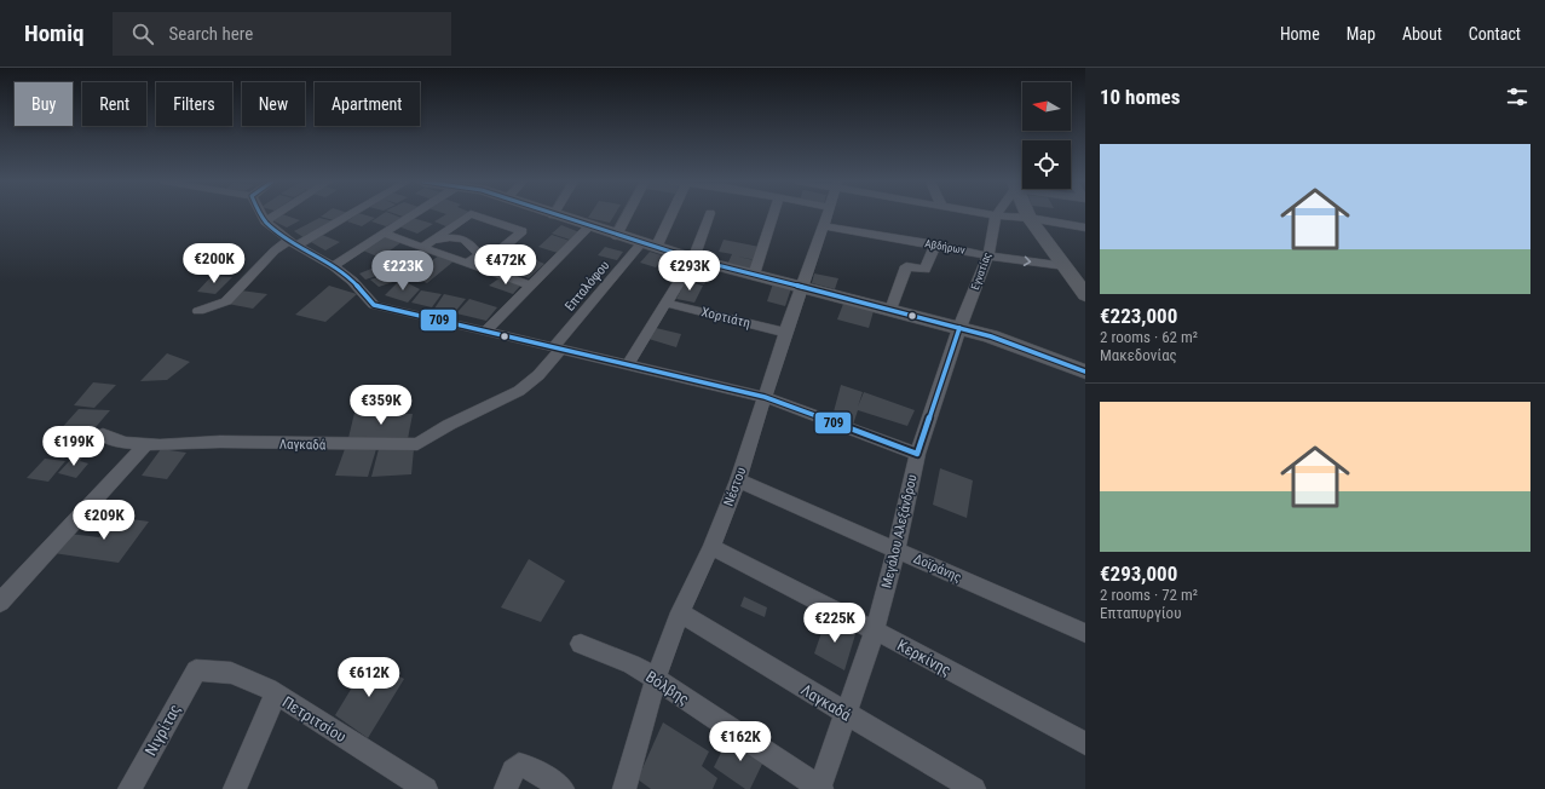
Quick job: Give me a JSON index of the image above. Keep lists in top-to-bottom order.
{
  "streets": {
    "street": [
      "Αβδήρων",
      "Εγνατίας",
      "Επταλόφου",
      "Χορτιάτη",
      "Λαγκαδά",
      "Νέστου",
      "Μεγάλου Αλεξάνδρου",
      "Δοϊράνης",
      "Κερκίνης",
      "Βόλβης",
      "Πετριτσίου",
      "Νιγρίτας"
    ]
  },
  "crossings": [
    ["Αβδήρων", "Εγνατίας"],
    ["Αβδήρων", "Νέστου"],
    ["Εγνατίας", "Μεγάλου Αλεξάνδρου"],
    ["Επταλόφου", "Λαγκαδά"],
    ["Χορτιάτη", "Νέστου"],
    ["Λαγκαδά", "Νέστου"],
    ["Λαγκαδά", "Μεγάλου Αλεξάνδρου"],
    ["Νέστου", "Δοϊράνης"],
    ["Νέστου", "Κερκίνης"],
    ["Νέστου", "Βόλβης"],
    ["Μεγάλου Αλεξάνδρου", "Δοϊράνης"],
    ["Μεγάλου Αλεξάνδρου", "Κερκίνης"],
    ["Μεγάλου Αλεξάνδρου", "Βόλβης"],
    ["Πετριτσίου", "Νιγρίτας"]
  ],
  "lines": ["transit line 709"],
  "north": "left",
  "page": {
    "header": "Homiq",
    "search": "Search here",
    "nav": [
      "Home",
      "Map",
      "About",
      "Contact"
    ],
    "heading": "10 homes",
    "chip": [
      "Buy",
      "Rent",
      "Filters",
      "New",
      "Apartment"
    ],
    "list": [
      {
        "name": "€223,000",
        "note": "2 rooms · 62 m² · Μακεδονίας"
      },
      {
        "name": "€293,000",
        "note": "2 rooms · 72 m² · Επταπυργίου"
      }
    ],
    "price": [
      "€200K",
      "€472K",
      "€223K",
      "€293K",
      "€359K",
      "€199K",
      "€209K",
      "€225K",
      "€612K",
      "€162K"
    ]
  }
}
